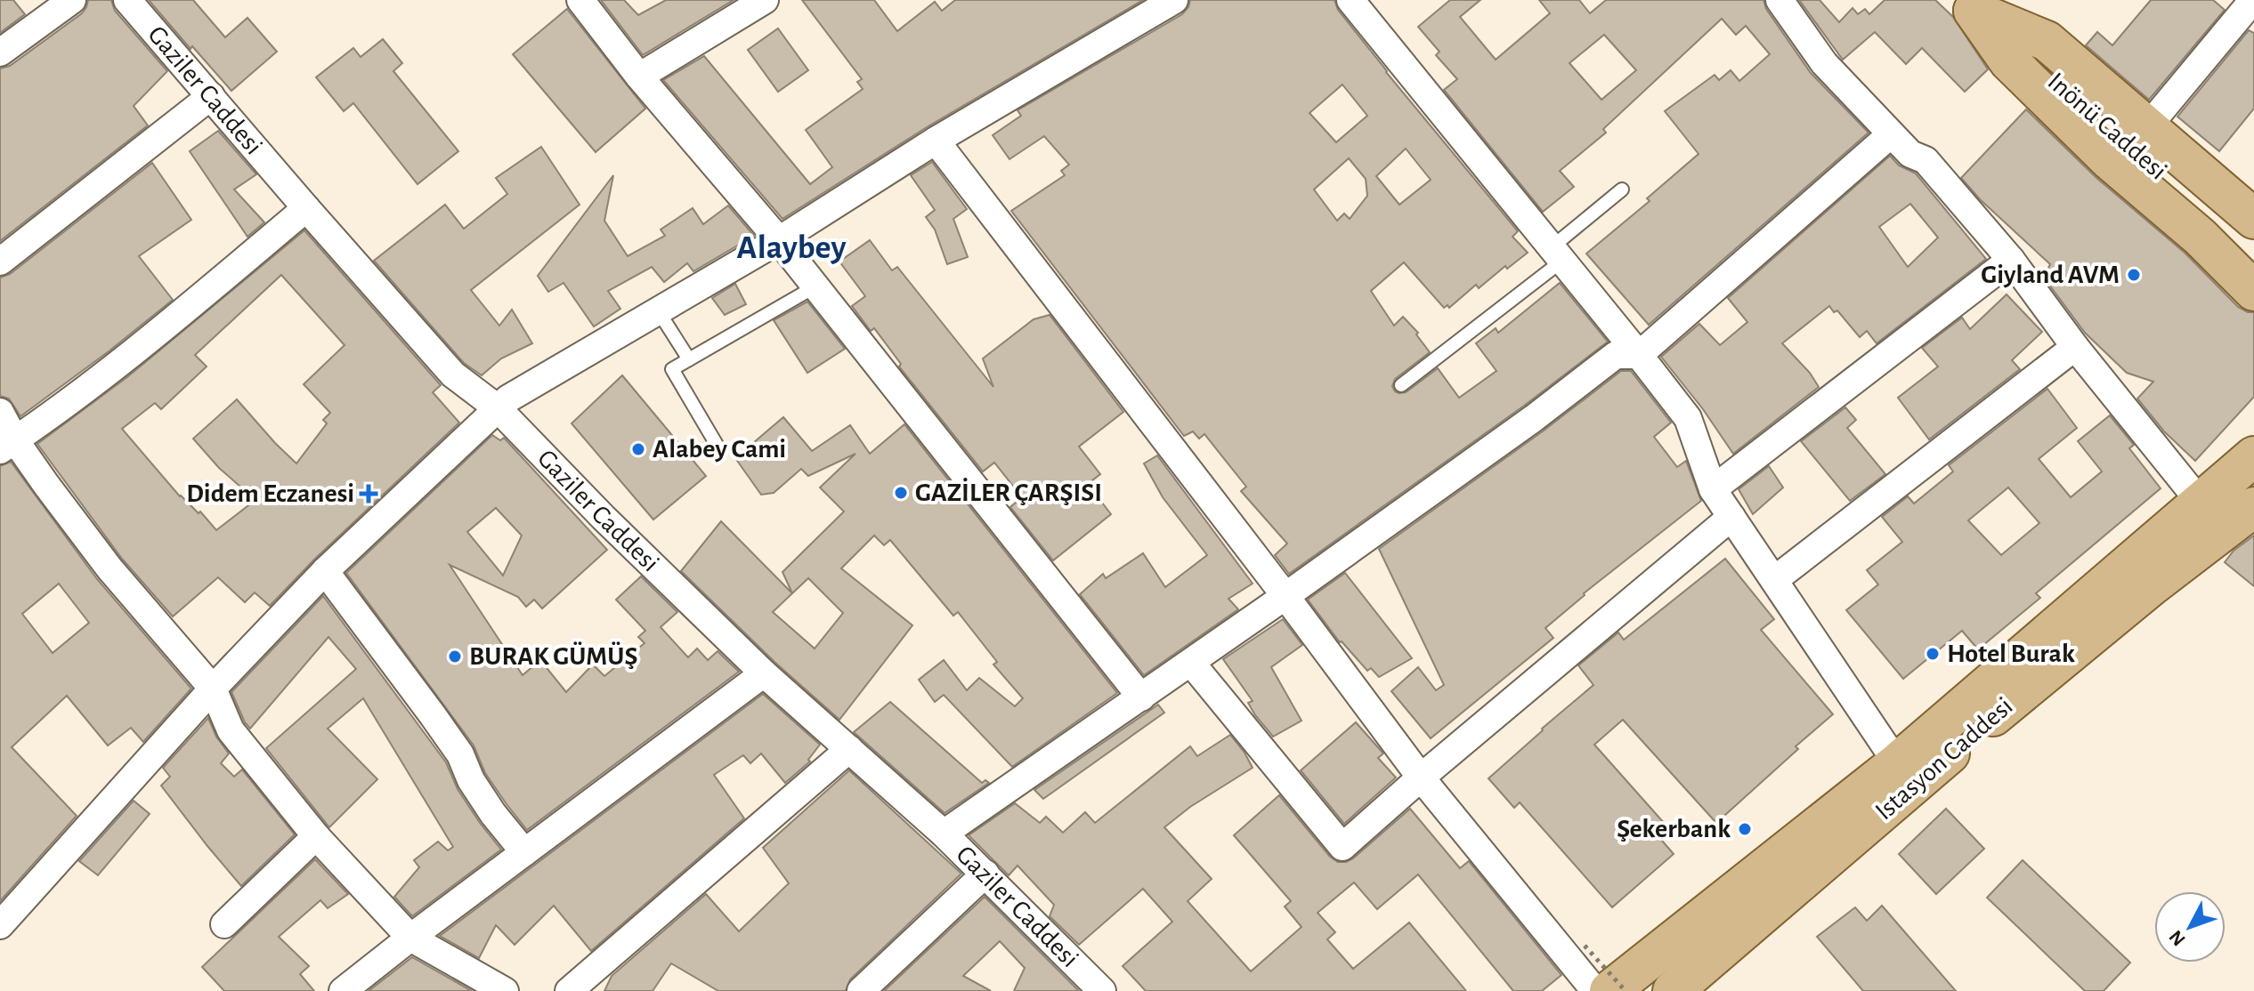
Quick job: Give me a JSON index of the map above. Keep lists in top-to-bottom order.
{
  "streets": {
    "main road": ["Inönü Caddesi", "Istasyon Caddesi"],
    "street": ["Gaziler Caddesi"]
  },
  "districts": ["Alaybey"],
  "places": {
    "other": [
      "Giyland AVM",
      "Alabey Cami",
      "GAZİLER ÇARŞISI",
      "Hotel Burak",
      "BURAK GÜMÜŞ",
      "Şekerbank"
    ],
    "health": ["Didem Eczanesi"]
  },
  "north": "bottom left"
}
